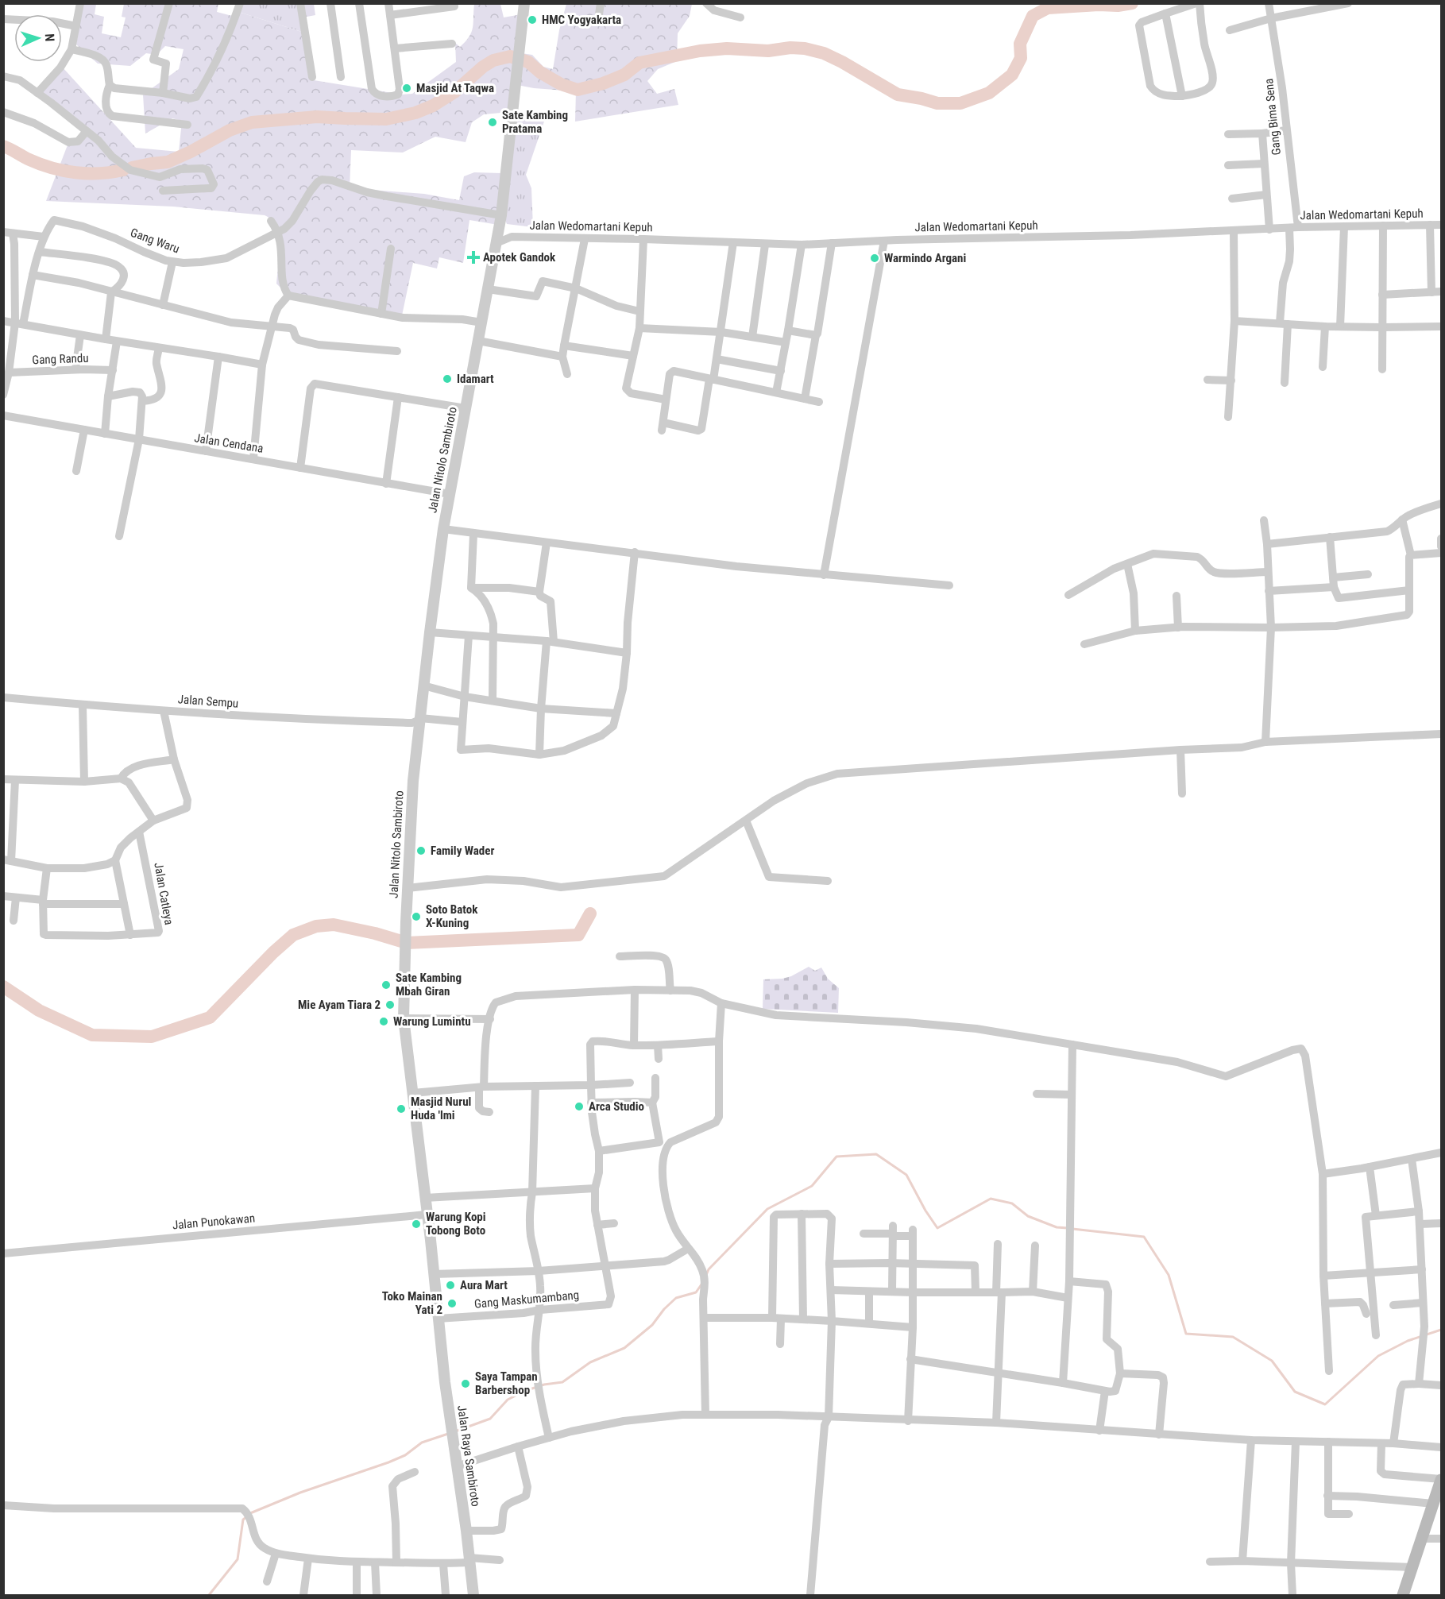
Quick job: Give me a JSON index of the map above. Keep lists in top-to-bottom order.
{
  "streets": {
    "street": [
      "Gang Bima Sena",
      "Jalan Wedomartani Kepuh",
      "Gang Waru",
      "Gang Randu",
      "Jalan Cendana",
      "Jalan Nitolo Sambiroto",
      "Jalan Sempu",
      "Jalan Catleya",
      "Jalan Punokawan",
      "Gang Maskumambang",
      "Jalan Raya Sambiroto"
    ]
  },
  "crossings": [
    ["Gang Bima Sena", "Jalan Wedomartani Kepuh"],
    ["Jalan Wedomartani Kepuh", "Jalan Nitolo Sambiroto"],
    ["Gang Waru", "Jalan Nitolo Sambiroto"],
    ["Jalan Cendana", "Jalan Nitolo Sambiroto"],
    ["Jalan Nitolo Sambiroto", "Jalan Sempu"],
    ["Jalan Nitolo Sambiroto", "Jalan Raya Sambiroto"],
    ["Jalan Punokawan", "Jalan Raya Sambiroto"],
    ["Gang Maskumambang", "Jalan Raya Sambiroto"]
  ],
  "places": {
    "other": [
      "HMC Yogyakarta",
      "Masjid At Taqwa",
      "Sate Kambing Pratama",
      "Warmindo Argani",
      "Idamart",
      "Family Wader",
      "Soto Batok X-Kuning",
      "Sate Kambing Mbah Giran",
      "Mie Ayam Tiara 2",
      "Warung Lumintu",
      "Arca Studio",
      "Masjid Nurul Huda 'lmi",
      "Warung Kopi Tobong Boto",
      "Aura Mart",
      "Toko Mainan Yati 2",
      "Saya Tampan Barbershop"
    ],
    "health": ["Apotek Gandok"]
  },
  "north": "right"
}
